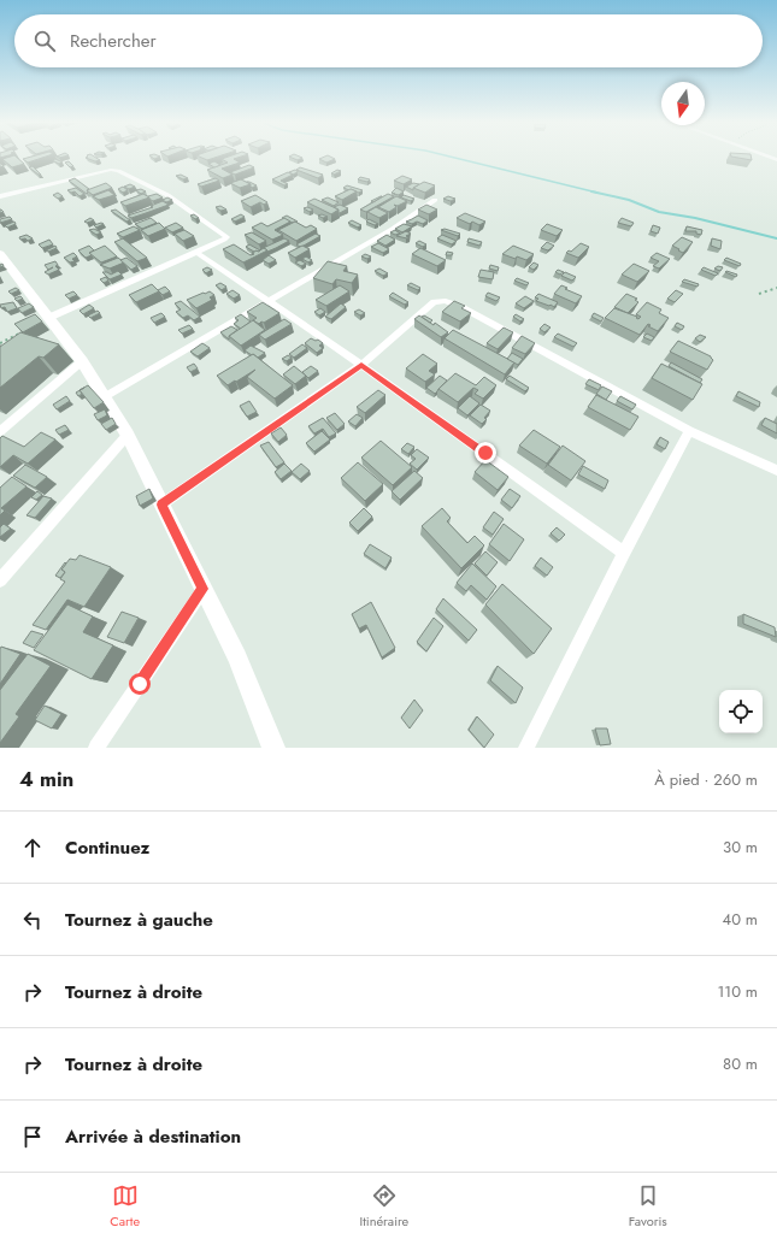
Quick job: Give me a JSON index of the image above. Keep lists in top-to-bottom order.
{
  "north": "bottom",
  "page": {
    "search": "Rechercher",
    "heading": ["4 min", "À pied · 260 m"],
    "list": [
      ["Continuez", "30 m"],
      ["Tournez à gauche", "40 m"],
      ["Tournez à droite", "110 m"],
      ["Tournez à droite", "80 m"],
      "Arrivée à destination"
    ],
    "nav": ["Carte", "Itinéraire", "Favoris"]
  }
}
